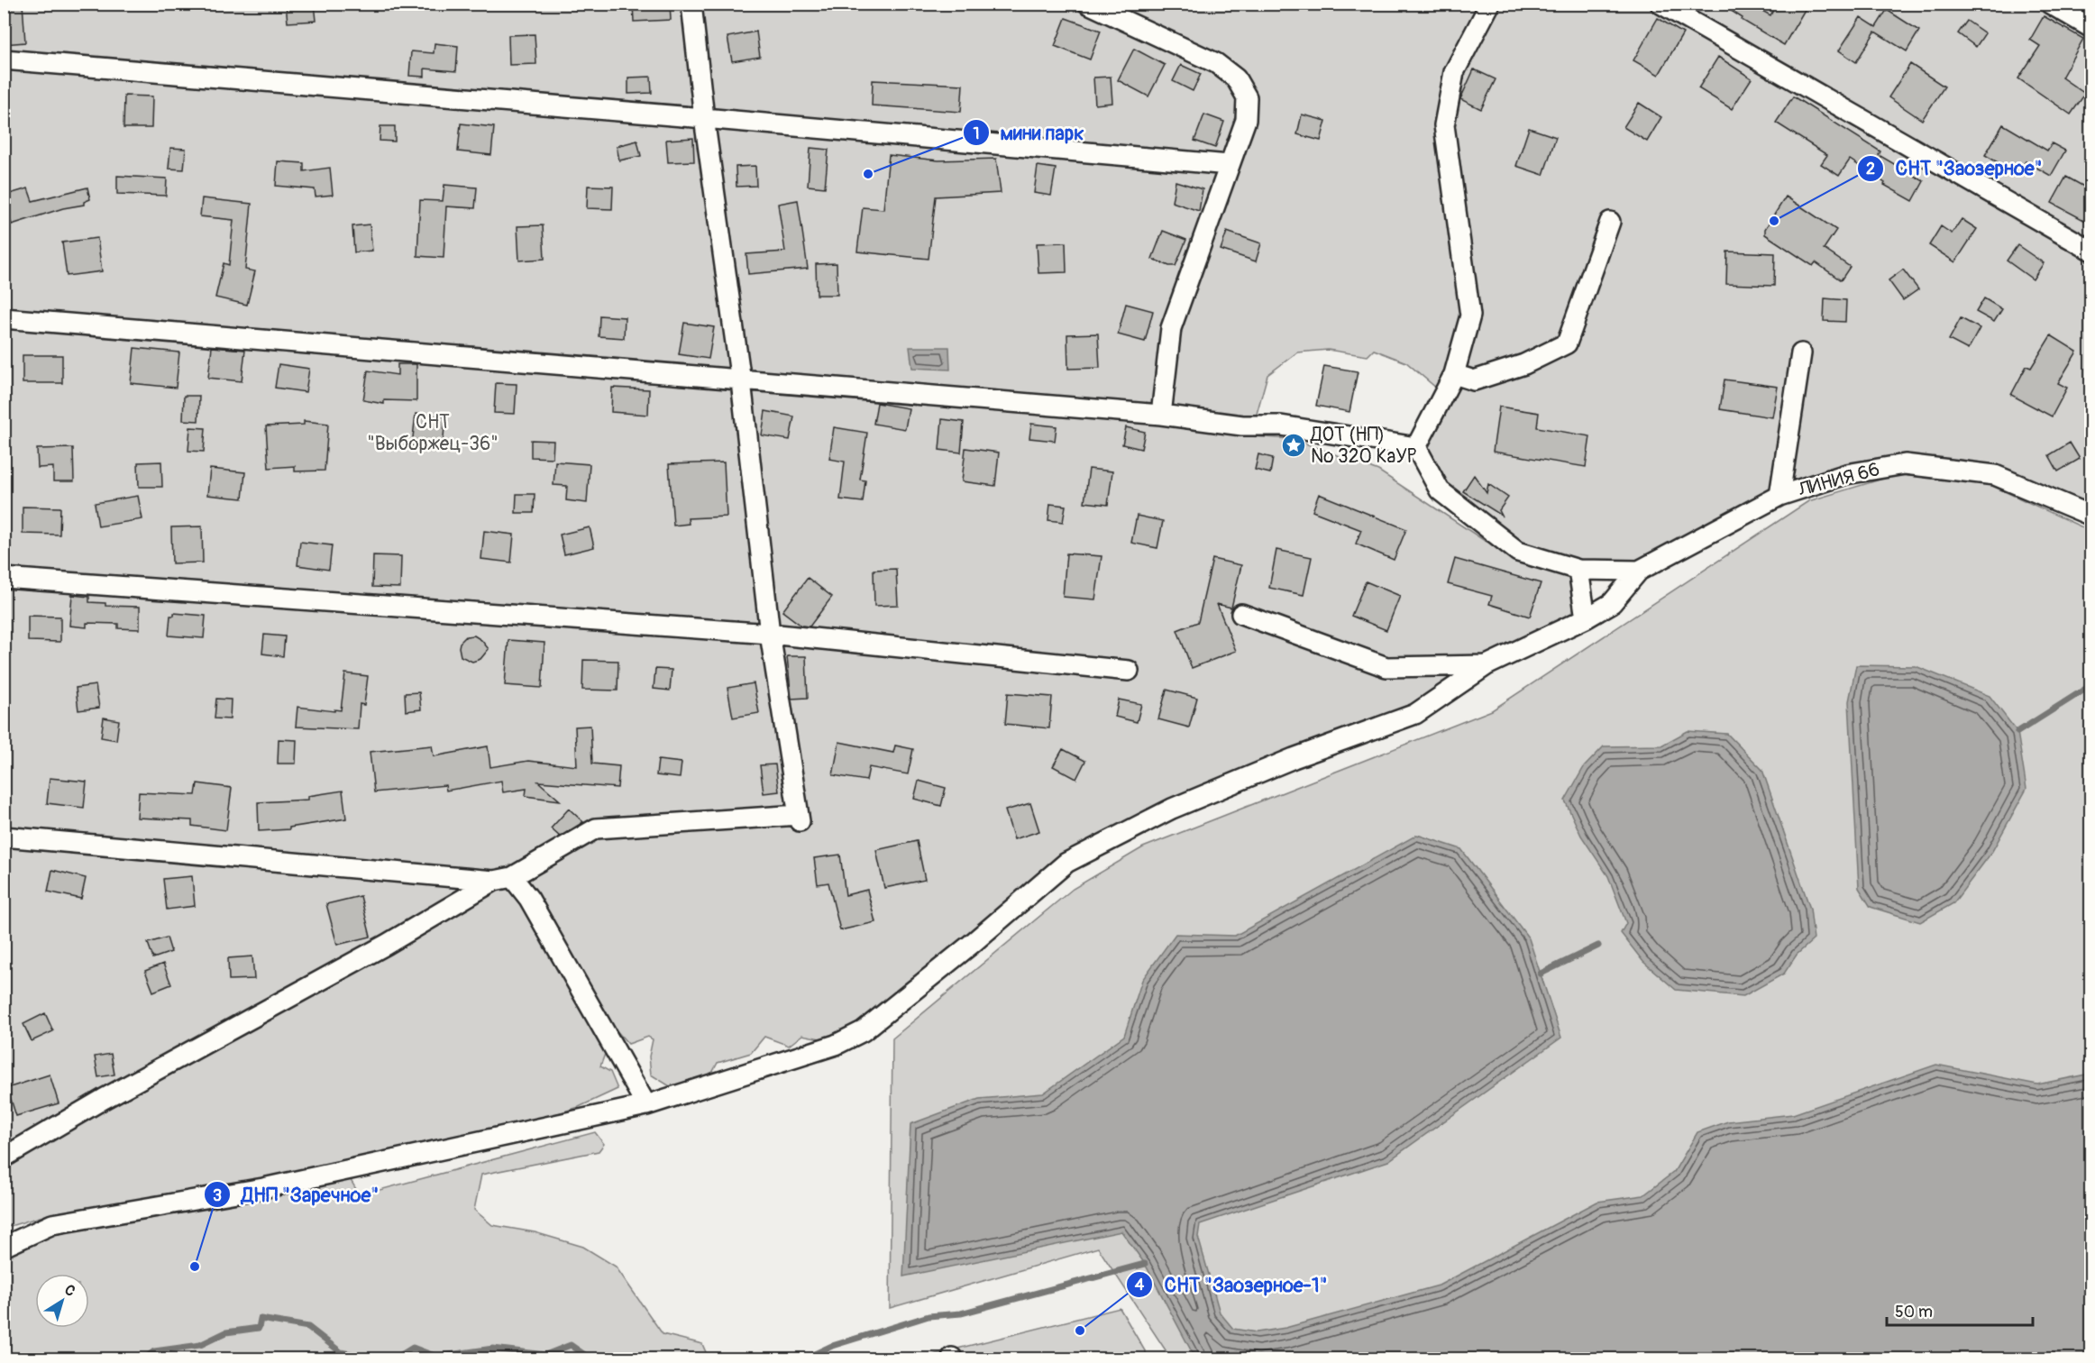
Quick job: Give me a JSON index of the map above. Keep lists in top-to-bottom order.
{
  "streets": {
    "street": ["ЛИНИЯ 66"]
  },
  "parks": ["СНТ \"Выборжец-36\""],
  "places": {
    "other": [
      "мини парк",
      "СНТ \"Заозерное\"",
      "ДНП \"Заречное\"",
      "СНТ \"Заозерное-1\""
    ],
    "place": ["ДОТ (НП) № 320 КаУР"]
  },
  "scale_bar": "50 m",
  "north": "top right"
}
